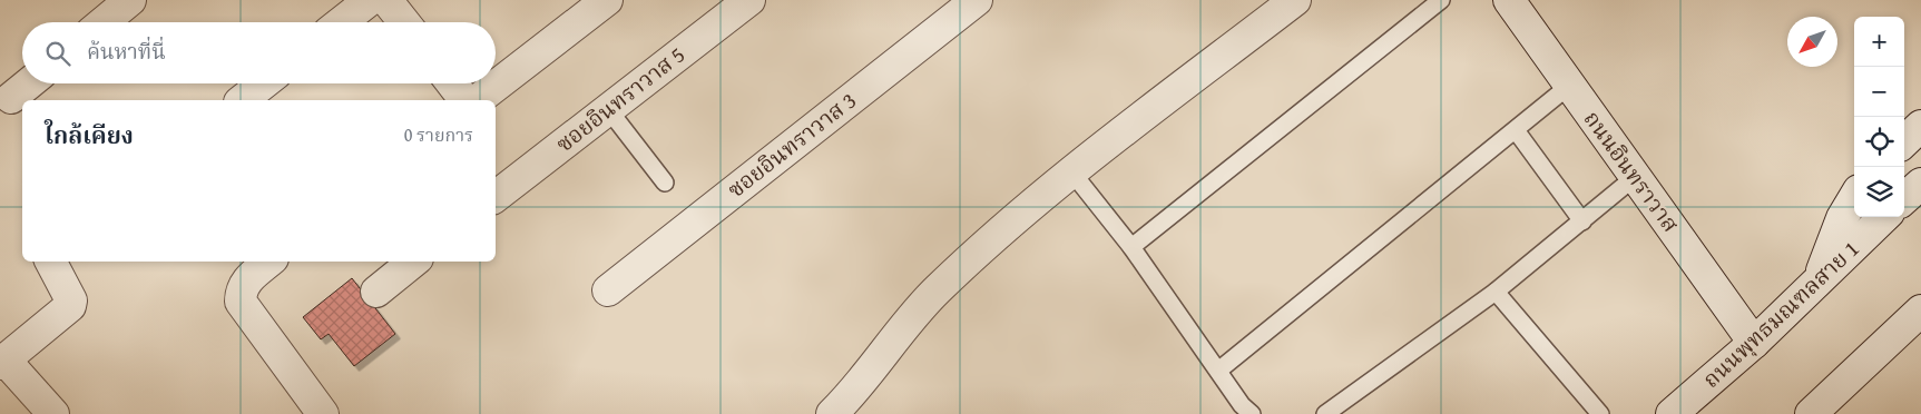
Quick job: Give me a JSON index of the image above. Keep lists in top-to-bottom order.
{
  "streets": {
    "street": [
      "ซอยอินทราวาส 5",
      "ซอยอินทราวาส 3",
      "ถนนอินทราวาส",
      "ถนนพุทธมณฑลสาย 1"
    ]
  },
  "crossings": [
    ["ถนนอินทราวาส", "ถนนพุทธมณฑลสาย 1"]
  ],
  "north": "bottom left",
  "page": {
    "map_buttons": ["+", "−"],
    "search": "ค้นหาที่นี่",
    "heading": ["ใกล้เคียง", "0 รายการ"]
  }
}
